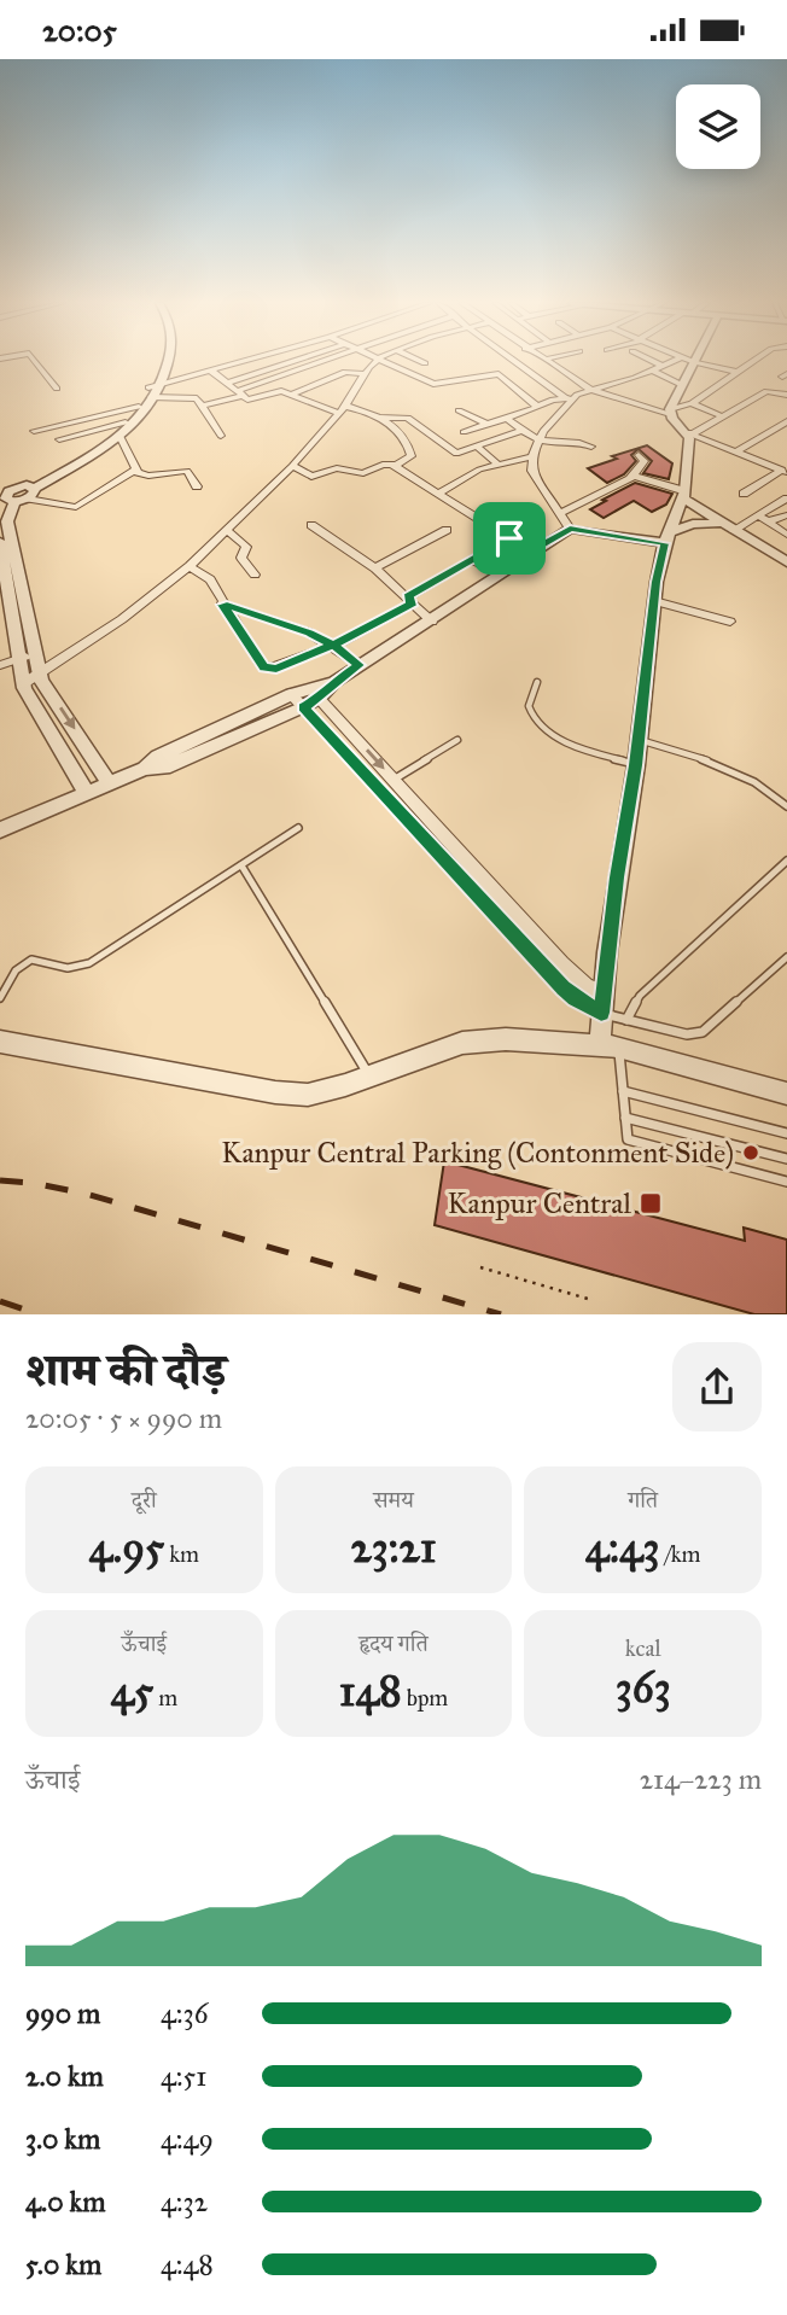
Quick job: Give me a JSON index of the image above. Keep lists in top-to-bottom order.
{
  "places": {
    "other": ["Kanpur Central Parking (Contonment Side)"],
    "transit": ["Kanpur Central"]
  },
  "page": {
    "status": "20:05",
    "heading": ["शाम की दौड़", "20:05 · 5 × 990 m"],
    "stats": [
      ["दूरी", "4.95 km"],
      ["समय", "23:21"],
      ["गति", "4:43 /km"],
      ["ऊँचाई", "45 m"],
      ["हृदय गति", "148 bpm"],
      ["kcal", "363"]
    ],
    "chart": ["ऊँचाई", "214–223 m"],
    "list": [
      {
        "name": "990 m",
        "note": "4:36"
      },
      {
        "name": "2.0 km",
        "note": "4:51"
      },
      {
        "name": "3.0 km",
        "note": "4:49"
      },
      {
        "name": "4.0 km",
        "note": "4:32"
      },
      {
        "name": "5.0 km",
        "note": "4:48"
      }
    ]
  }
}
